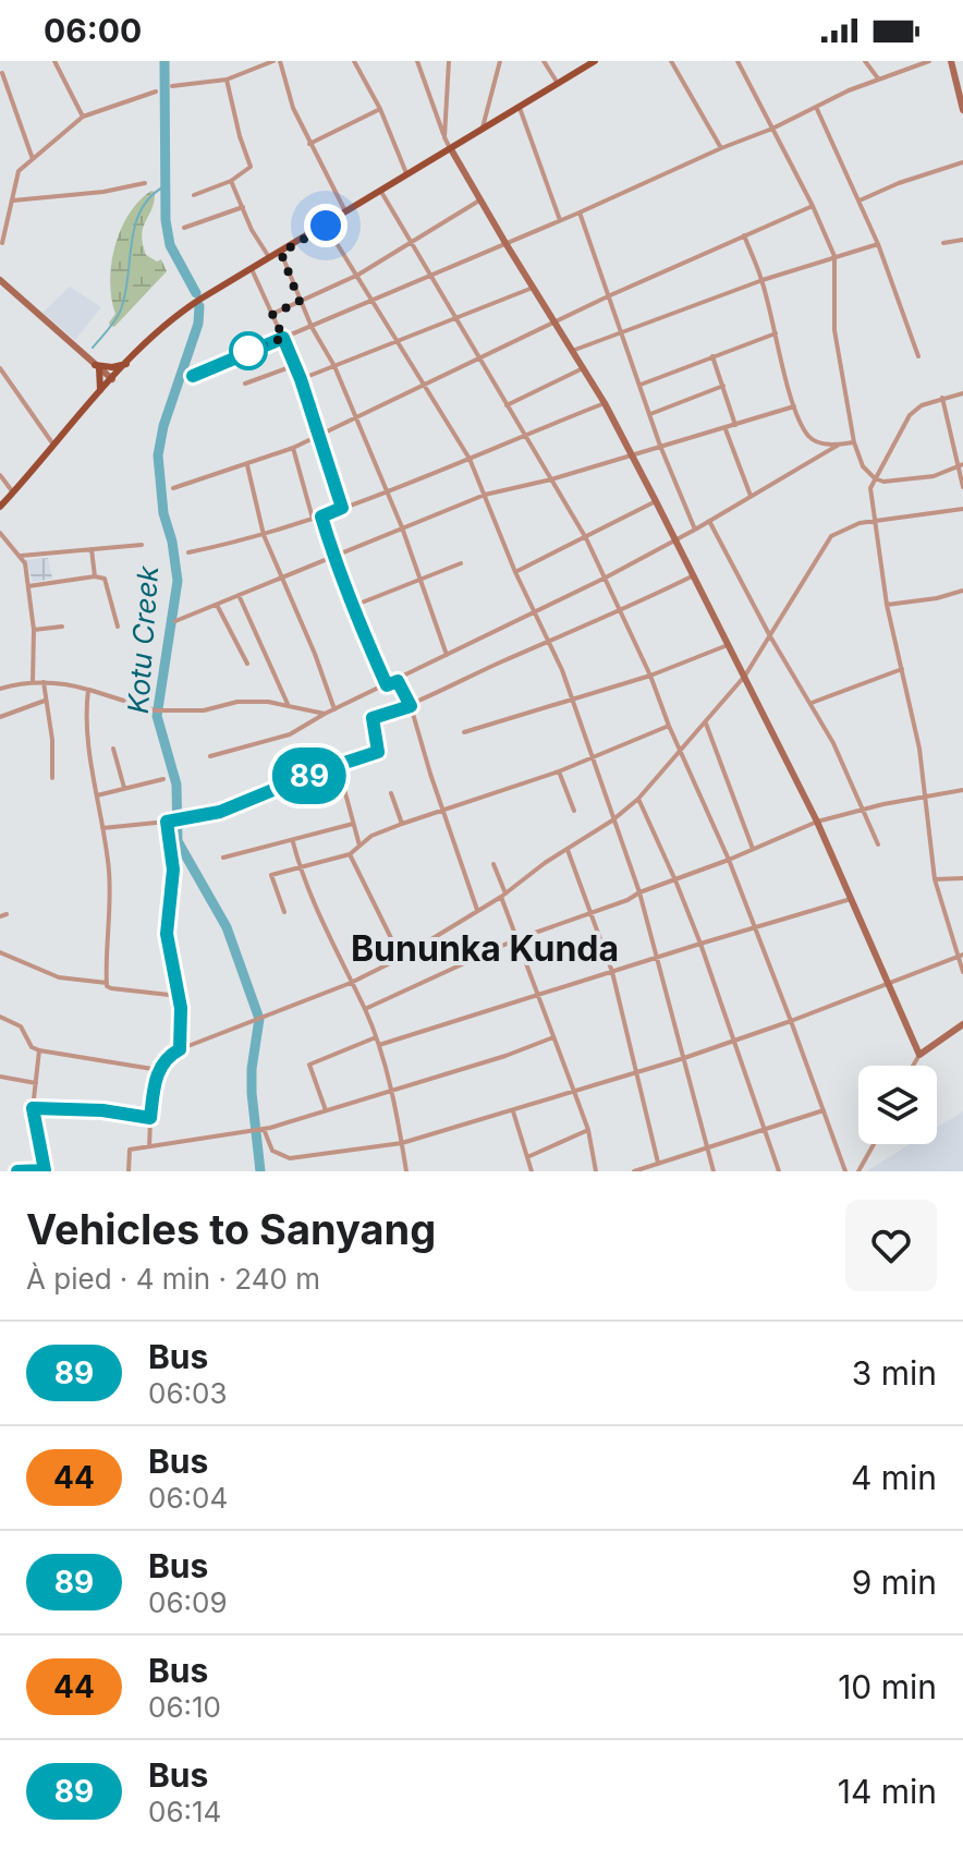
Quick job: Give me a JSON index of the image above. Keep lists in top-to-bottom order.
{
  "districts": ["Bununka Kunda"],
  "water": ["Kotu Creek"],
  "lines": ["bus line 89"],
  "page": {
    "status": "06:00",
    "on_map": "89",
    "heading": ["Vehicles to Sanyang", "À pied · 4 min · 240 m"],
    "list": [
      {
        "mark": "89",
        "name": "Bus",
        "note": "06:03",
        "value": "3 min"
      },
      {
        "mark": "44",
        "name": "Bus",
        "note": "06:04",
        "value": "4 min"
      },
      {
        "mark": "89",
        "name": "Bus",
        "note": "06:09",
        "value": "9 min"
      },
      {
        "mark": "44",
        "name": "Bus",
        "note": "06:10",
        "value": "10 min"
      },
      {
        "mark": "89",
        "name": "Bus",
        "note": "06:14",
        "value": "14 min"
      }
    ]
  }
}
